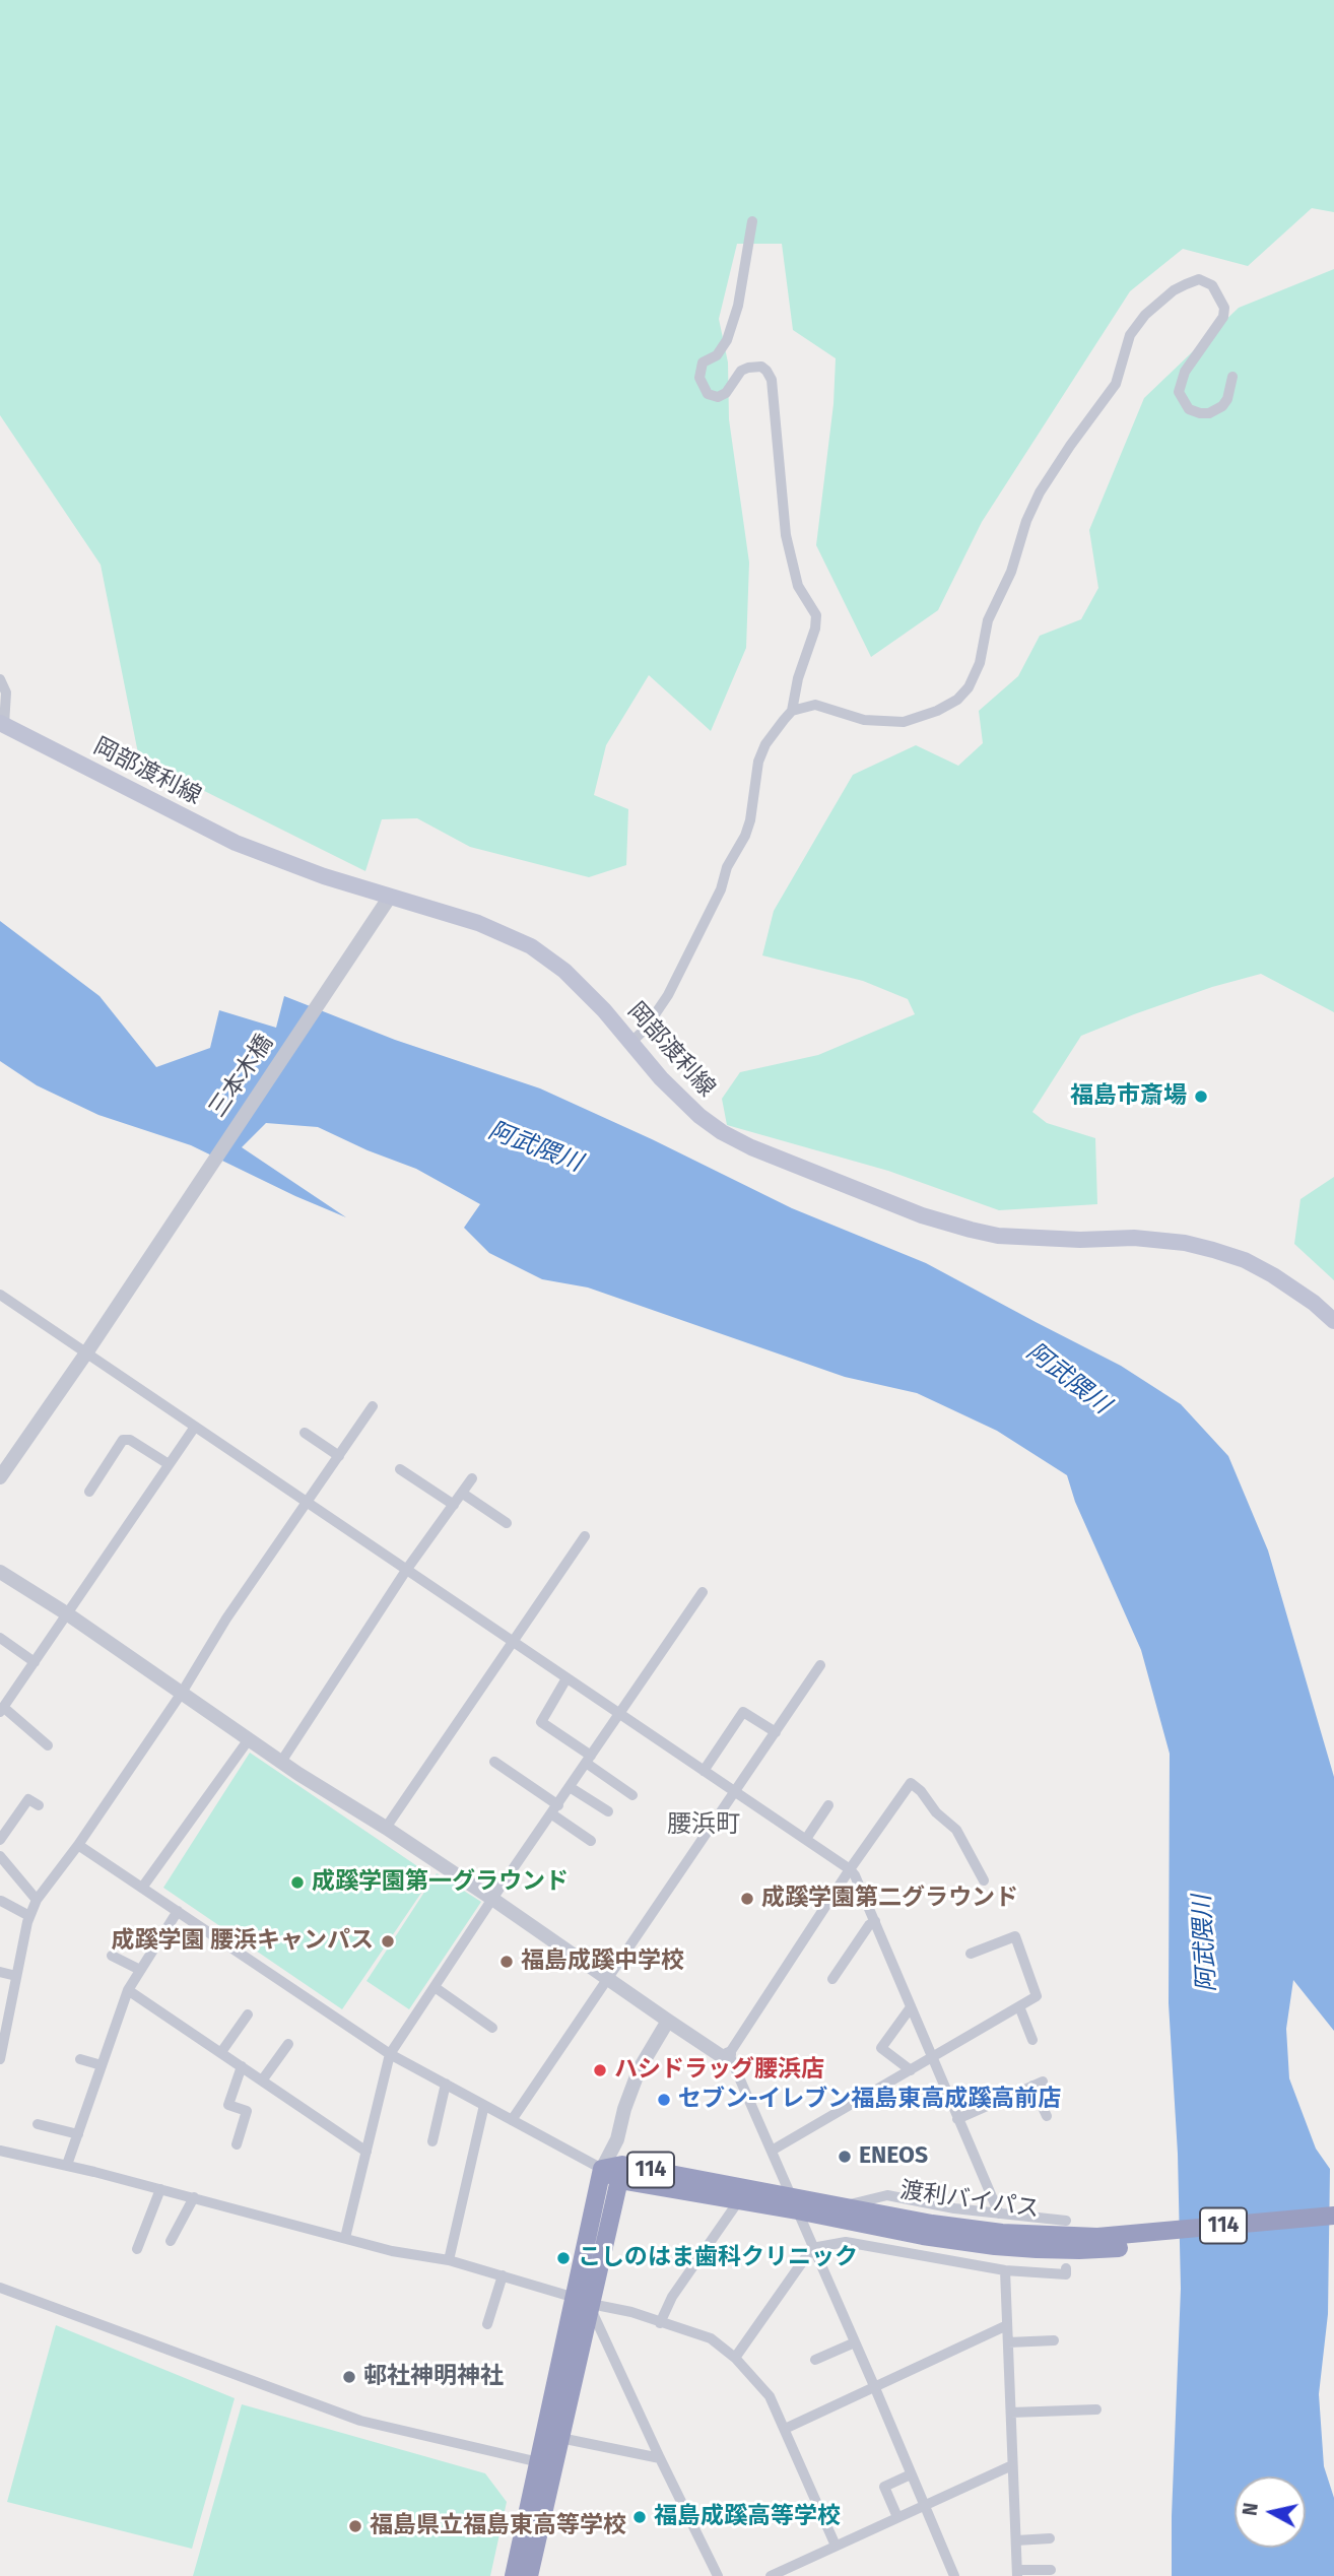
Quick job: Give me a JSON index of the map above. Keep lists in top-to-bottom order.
{
  "streets": {
    "highway": ["114", "渡利バイパス"],
    "main road": ["岡部渡利線"],
    "street": ["三本木橋"]
  },
  "crossings": [
    ["岡部渡利線", "三本木橋"],
    ["114", "渡利バイパス"]
  ],
  "districts": ["腰浜町"],
  "water": ["阿武隈川"],
  "places": [
    "福島市斎場",
    "成蹊学園第一グラウンド",
    "成蹊学園第二グラウンド",
    "成蹊学園 腰浜キャンパス",
    "福島成蹊中学校",
    "ハシドラッグ腰浜店",
    "セブン-イレブン福島東高成蹊高前店",
    "ENEOS",
    "こしのはま歯科クリニック",
    "邨社神明神社",
    "福島成蹊高等学校",
    "福島県立福島東高等学校"
  ],
  "north": "left"
}
